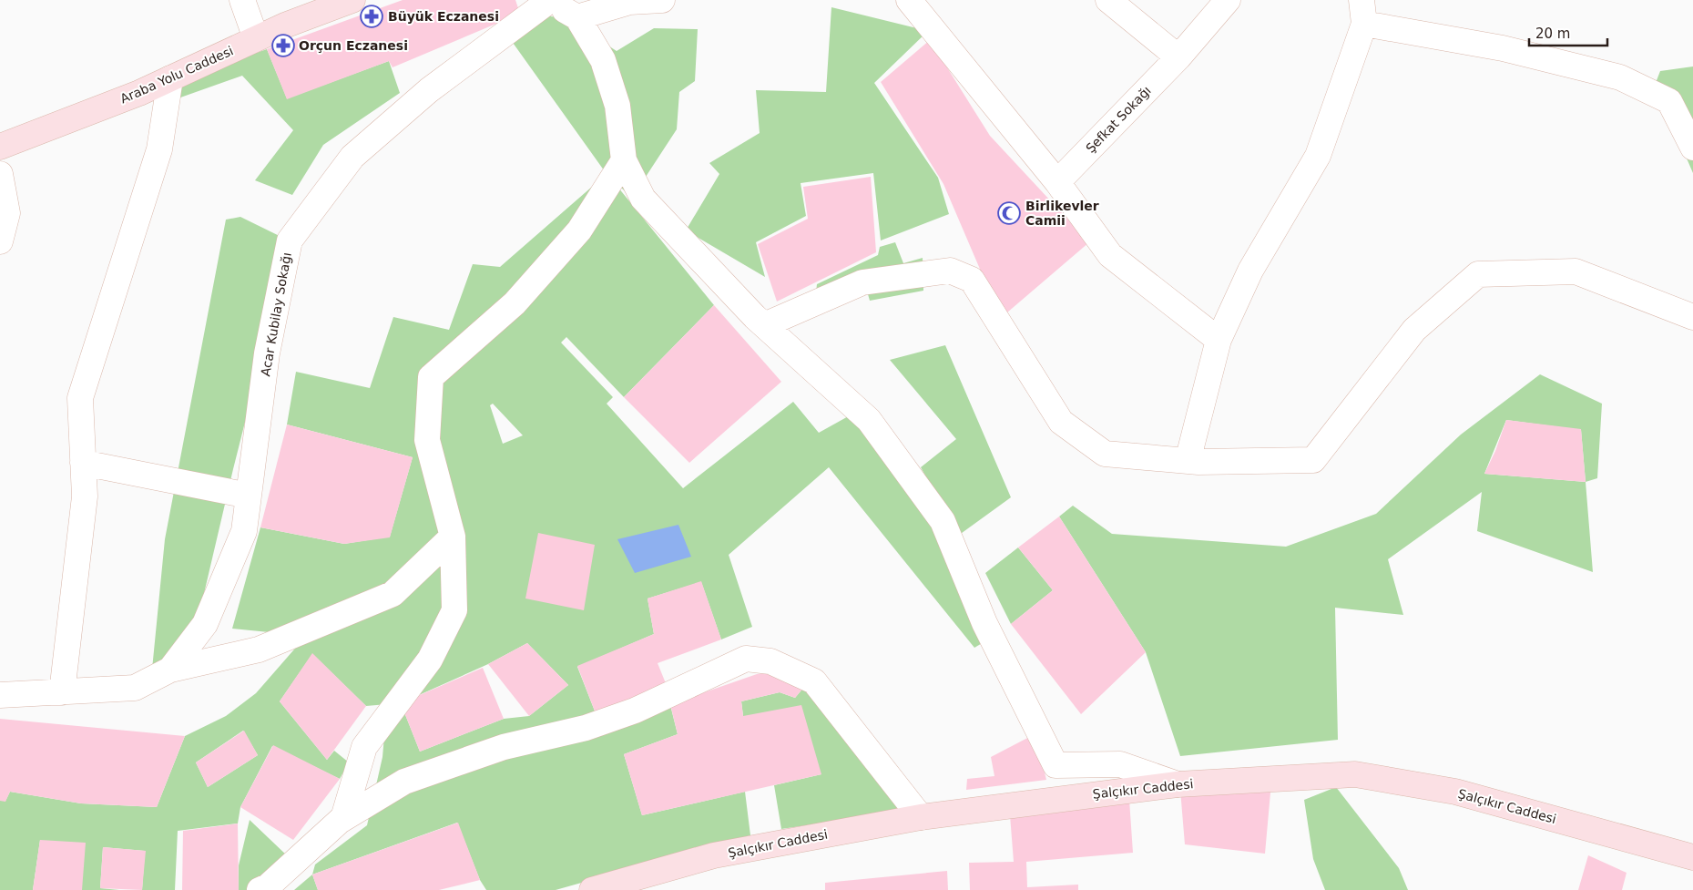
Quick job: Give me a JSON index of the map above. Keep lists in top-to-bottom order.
{
  "streets": {
    "main road": ["Araba Yolu Caddesi", "Şalçıkır Caddesi"],
    "street": ["Şefkat Sokağı", "Acar Kubilay Sokağı"]
  },
  "places": {
    "pharmacy": ["Büyük Eczanesi", "Orçun Eczanesi"],
    "mosque": ["Birlikevler Camii"]
  },
  "scale_bar": "20 m"
}
